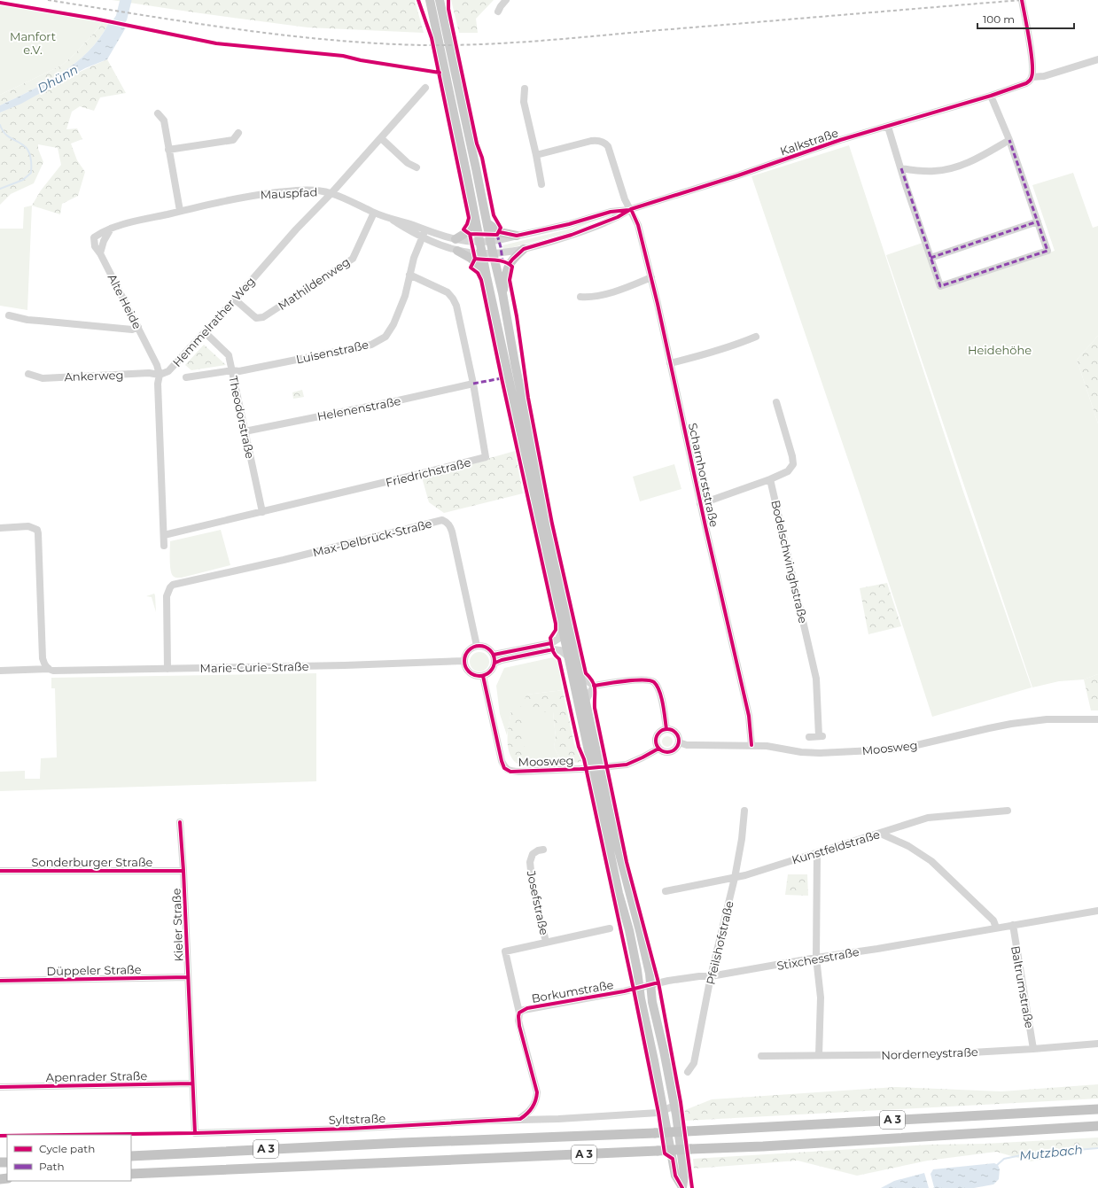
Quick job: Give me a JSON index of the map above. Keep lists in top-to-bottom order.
{
  "streets": {
    "highway": ["A 3"],
    "street": [
      "Kalkstraße",
      "Mauspfad",
      "Mathildenweg",
      "Alte Heide",
      "Hemmelrather Weg",
      "Luisenstraße",
      "Ankerweg",
      "Helenenstraße",
      "Theodorstraße",
      "Friedrichstraße",
      "Scharnhorststraße",
      "Max-Delbrück-Straße",
      "Bodelschwinghstraße",
      "Marie-Curie-Straße",
      "Moosweg",
      "Kunstfeldstraße",
      "Sonderburger Straße",
      "Josefstraße",
      "Kieler Straße",
      "Pfeilshofstraße",
      "Stixchesstraße",
      "Düppeler Straße",
      "Baltrumstraße",
      "Borkumstraße",
      "Norderneystraße",
      "Apenrader Straße",
      "Syltstraße"
    ]
  },
  "crossings": [
    ["Kalkstraße", "Mauspfad"],
    ["Kalkstraße", "Scharnhorststraße"],
    ["Mauspfad", "Mathildenweg"],
    ["Mauspfad", "Alte Heide"],
    ["Mauspfad", "Hemmelrather Weg"],
    ["Mauspfad", "Luisenstraße"],
    ["Mathildenweg", "Hemmelrather Weg"],
    ["Alte Heide", "Hemmelrather Weg"],
    ["Alte Heide", "Ankerweg"],
    ["Hemmelrather Weg", "Ankerweg"],
    ["Hemmelrather Weg", "Theodorstraße"],
    ["Luisenstraße", "Theodorstraße"],
    ["Luisenstraße", "Friedrichstraße"],
    ["Helenenstraße", "Theodorstraße"],
    ["Helenenstraße", "Friedrichstraße"],
    ["Theodorstraße", "Friedrichstraße"],
    ["Scharnhorststraße", "Bodelschwinghstraße"],
    ["Scharnhorststraße", "Moosweg"],
    ["Max-Delbrück-Straße", "Marie-Curie-Straße"],
    ["Max-Delbrück-Straße", "Moosweg"],
    ["Marie-Curie-Straße", "Moosweg"],
    ["Kunstfeldstraße", "Pfeilshofstraße"],
    ["Sonderburger Straße", "Kieler Straße"],
    ["Josefstraße", "Borkumstraße"],
    ["Kieler Straße", "Düppeler Straße"],
    ["Kieler Straße", "Apenrader Straße"],
    ["Kieler Straße", "Syltstraße"],
    ["Pfeilshofstraße", "Stixchesstraße"],
    ["Stixchesstraße", "Baltrumstraße"],
    ["Stixchesstraße", "Borkumstraße"],
    ["Baltrumstraße", "Norderneystraße"]
  ],
  "water": ["Dhünn", "Mutzbach"],
  "parks": ["Manfort e.V.", "Heidehöhe"],
  "legend": ["Cycle path", "Path"],
  "scale_bar": "100 m"
}
